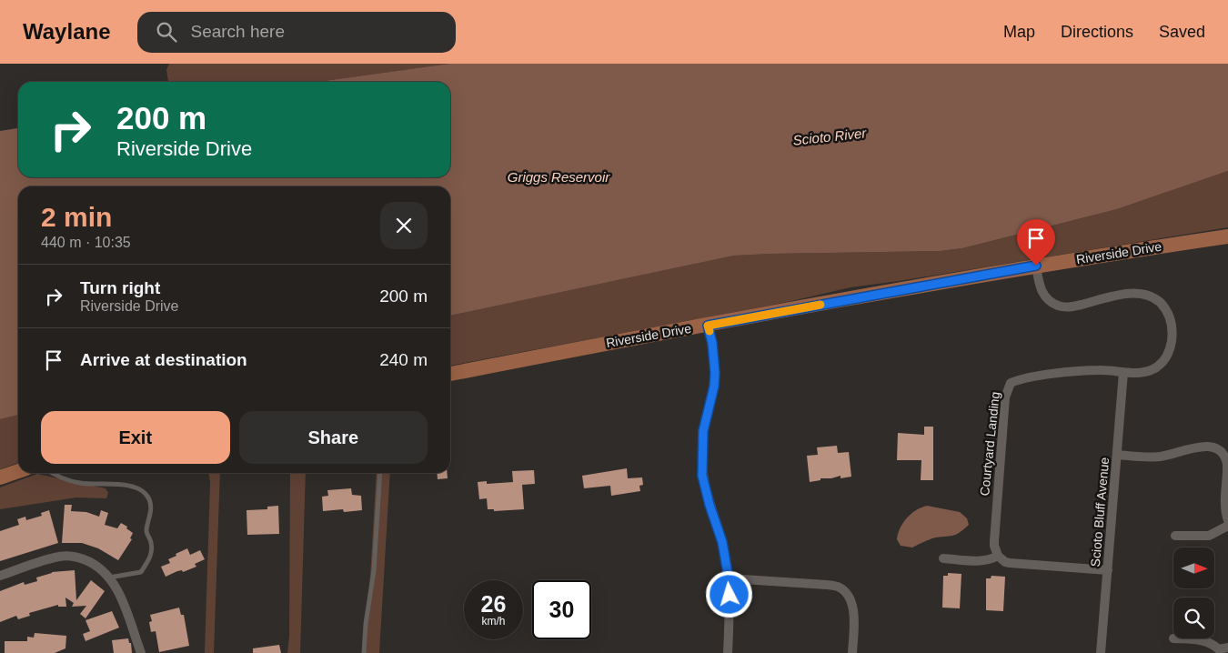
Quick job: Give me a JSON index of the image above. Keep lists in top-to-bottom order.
{
  "streets": {
    "main road": ["Riverside Drive"],
    "street": ["Courtyard Landing", "Scioto Bluff Avenue"]
  },
  "crossings": [
    ["Riverside Drive", "Courtyard Landing"],
    ["Courtyard Landing", "Scioto Bluff Avenue"]
  ],
  "water": ["Scioto River", "Griggs Reservoir"],
  "north": "right",
  "page": {
    "header": "Waylane",
    "search": "Search here",
    "nav": ["Map", "Directions", "Saved"],
    "turn": ["200 m", "Riverside Drive"],
    "heading": ["2 min", "440 m · 10:35"],
    "list": [
      {
        "name": "Turn right",
        "note": "Riverside Drive",
        "value": "200 m"
      },
      {
        "name": "Arrive at destination",
        "value": "240 m"
      }
    ],
    "buttons": ["Exit", "Share"],
    "speed": "26 km/h",
    "limit": "30"
  }
}
